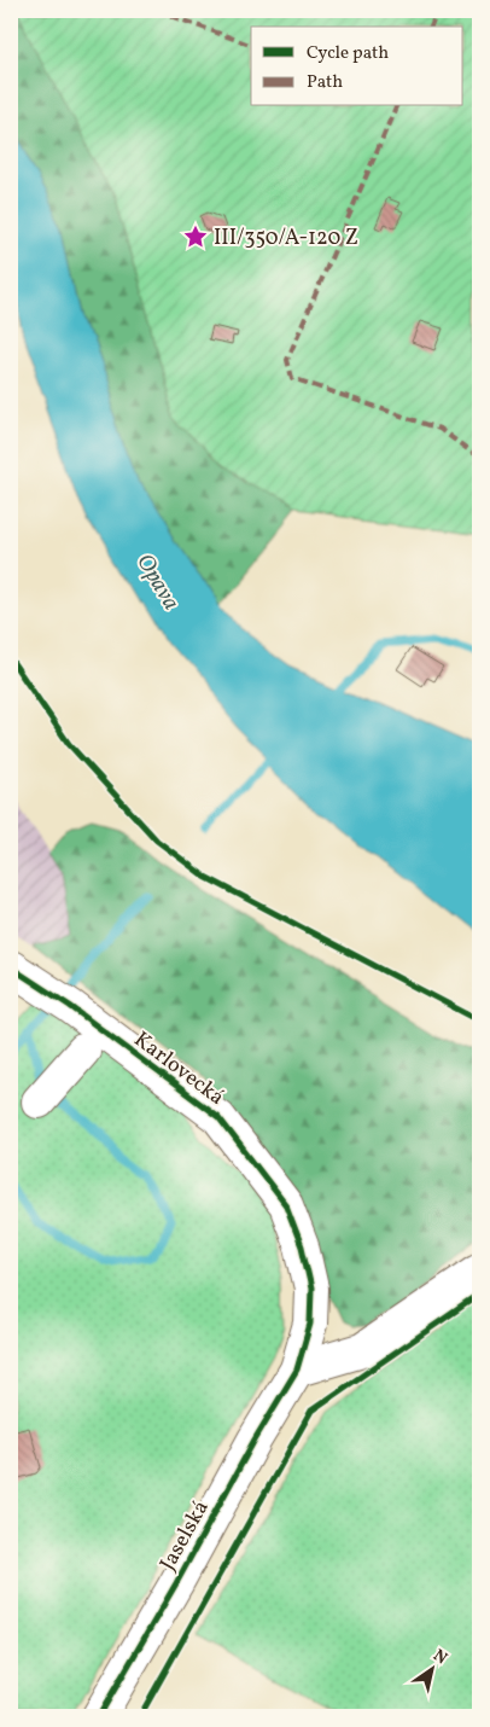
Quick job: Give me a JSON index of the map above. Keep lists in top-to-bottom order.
{
  "streets": {
    "street": ["Karlovecká", "Jaselská"]
  },
  "crossings": [
    ["Karlovecká", "Jaselská"]
  ],
  "water": ["Opava"],
  "places": {
    "place": ["III/350/A-120 Z"]
  },
  "legend": ["Cycle path", "Path"],
  "north": "top right"
}
